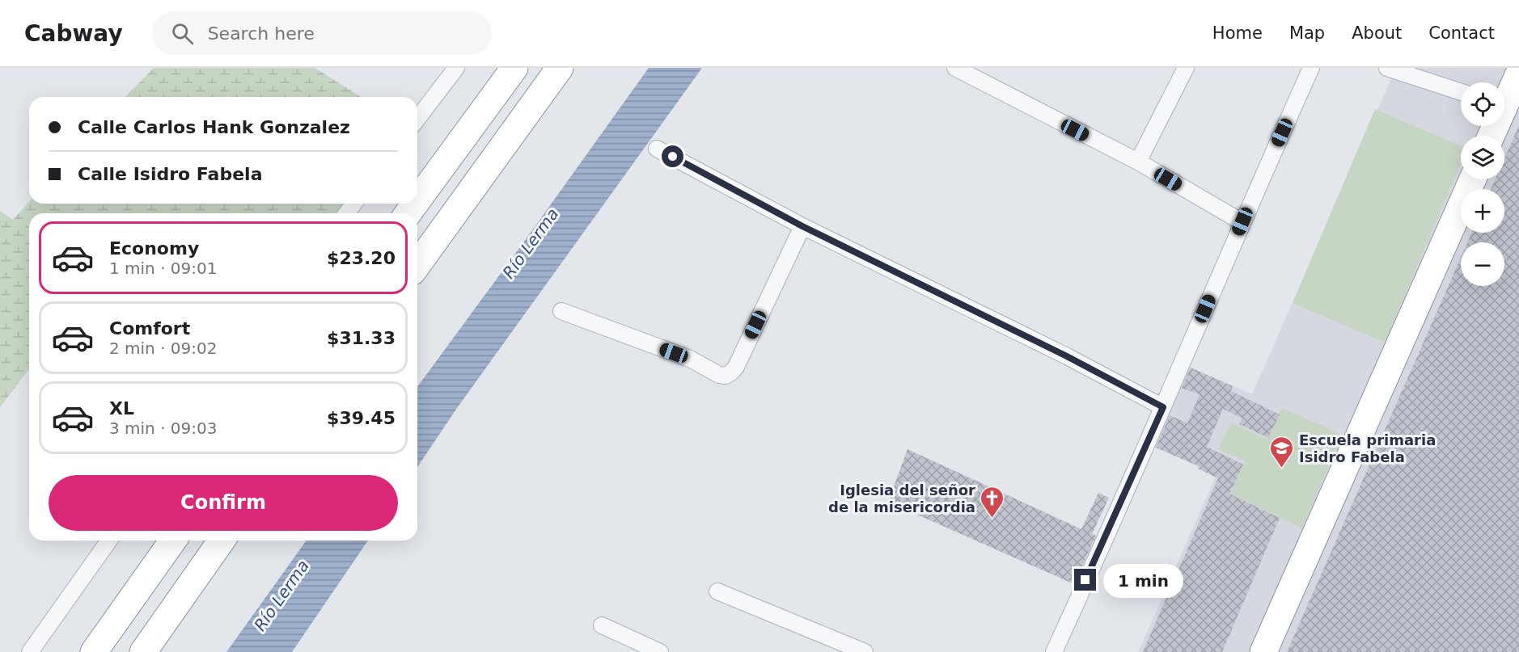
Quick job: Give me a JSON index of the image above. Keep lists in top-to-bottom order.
{
  "water": ["Río Lerma"],
  "places": {
    "school or university": ["Escuela primaria Isidro Fabela"],
    "church": ["Iglesia del señor de la misericordia"]
  },
  "page": {
    "header": "Cabway",
    "search": "Search here",
    "nav": [
      "Home",
      "Map",
      "About",
      "Contact"
    ],
    "map_buttons": ["+", "−"],
    "banner": ["Calle Carlos Hank Gonzalez", "Calle Isidro Fabela"],
    "list": [
      {
        "name": "Economy",
        "note": "1 min · 09:01",
        "value": "$23.20"
      },
      {
        "name": "Comfort",
        "note": "2 min · 09:02",
        "value": "$31.33"
      },
      {
        "name": "XL",
        "note": "3 min · 09:03",
        "value": "$39.45"
      }
    ],
    "buttons": "Confirm",
    "bubble": "1 min"
  }
}
